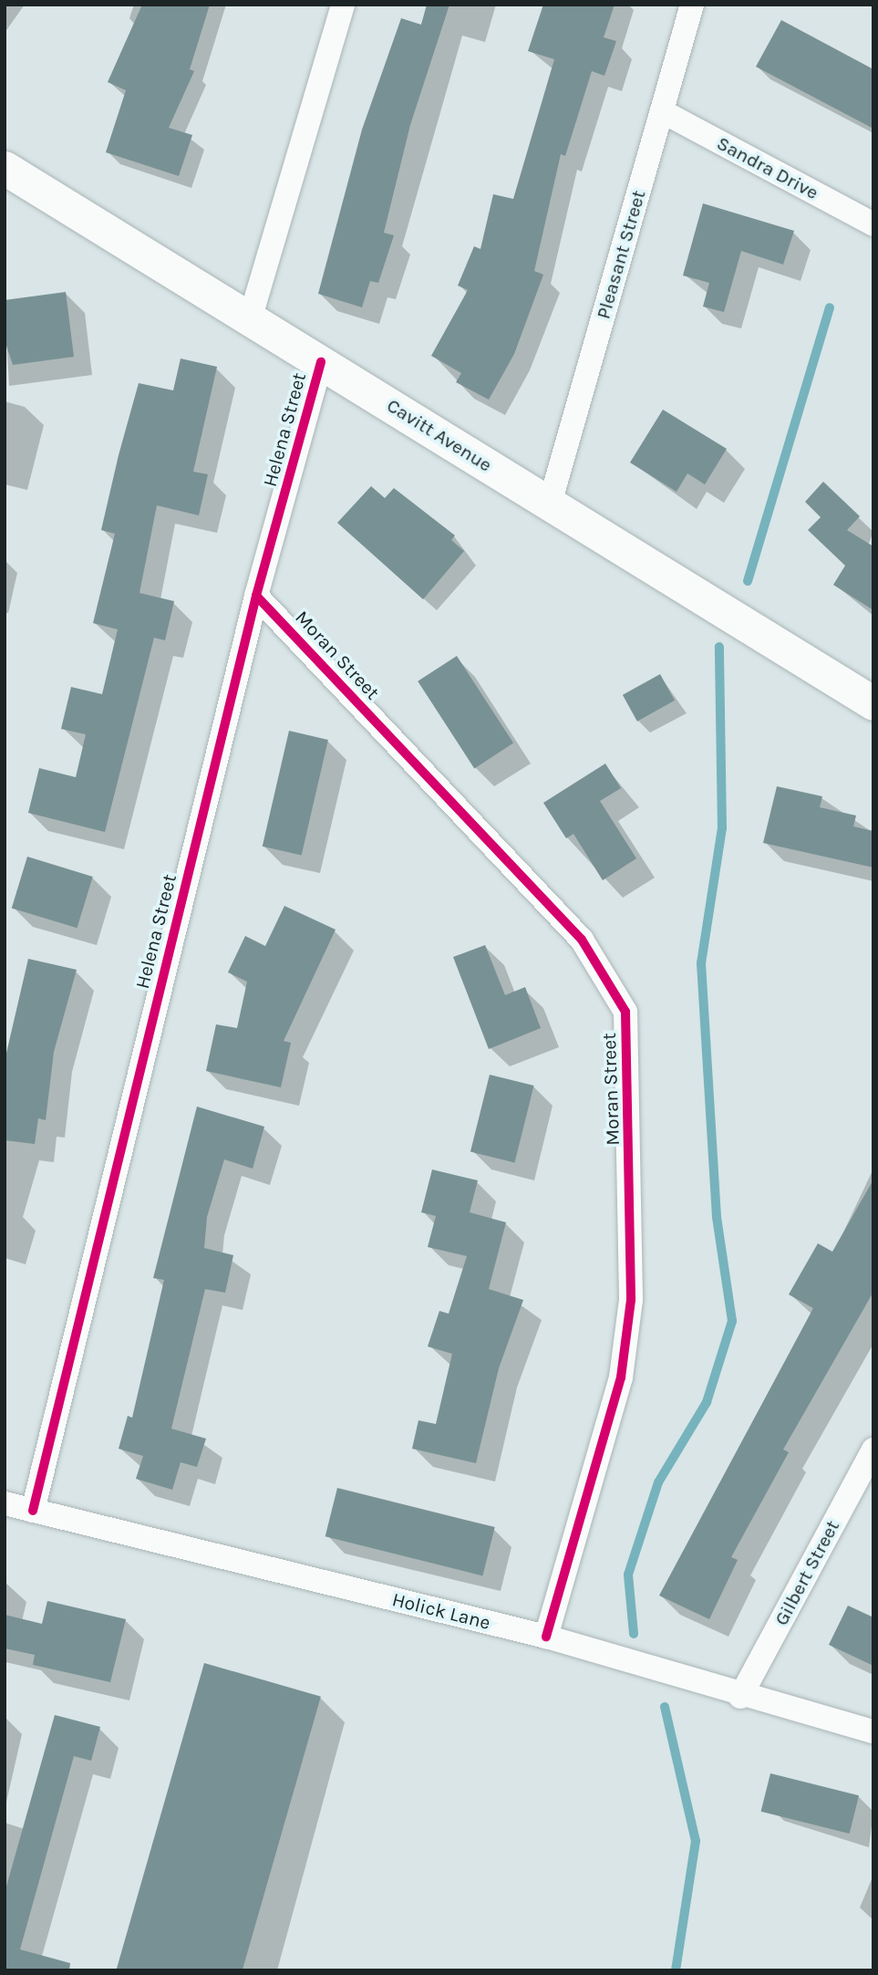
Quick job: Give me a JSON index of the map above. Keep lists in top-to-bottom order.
{
  "streets": {
    "street": [
      "Sandra Drive",
      "Pleasant Street",
      "Helena Street",
      "Cavitt Avenue",
      "Moran Street",
      "Gilbert Street",
      "Holick Lane"
    ]
  },
  "crossings": [
    ["Sandra Drive", "Pleasant Street"],
    ["Pleasant Street", "Cavitt Avenue"],
    ["Helena Street", "Cavitt Avenue"],
    ["Helena Street", "Moran Street"],
    ["Helena Street", "Holick Lane"],
    ["Moran Street", "Holick Lane"],
    ["Gilbert Street", "Holick Lane"]
  ]
}
